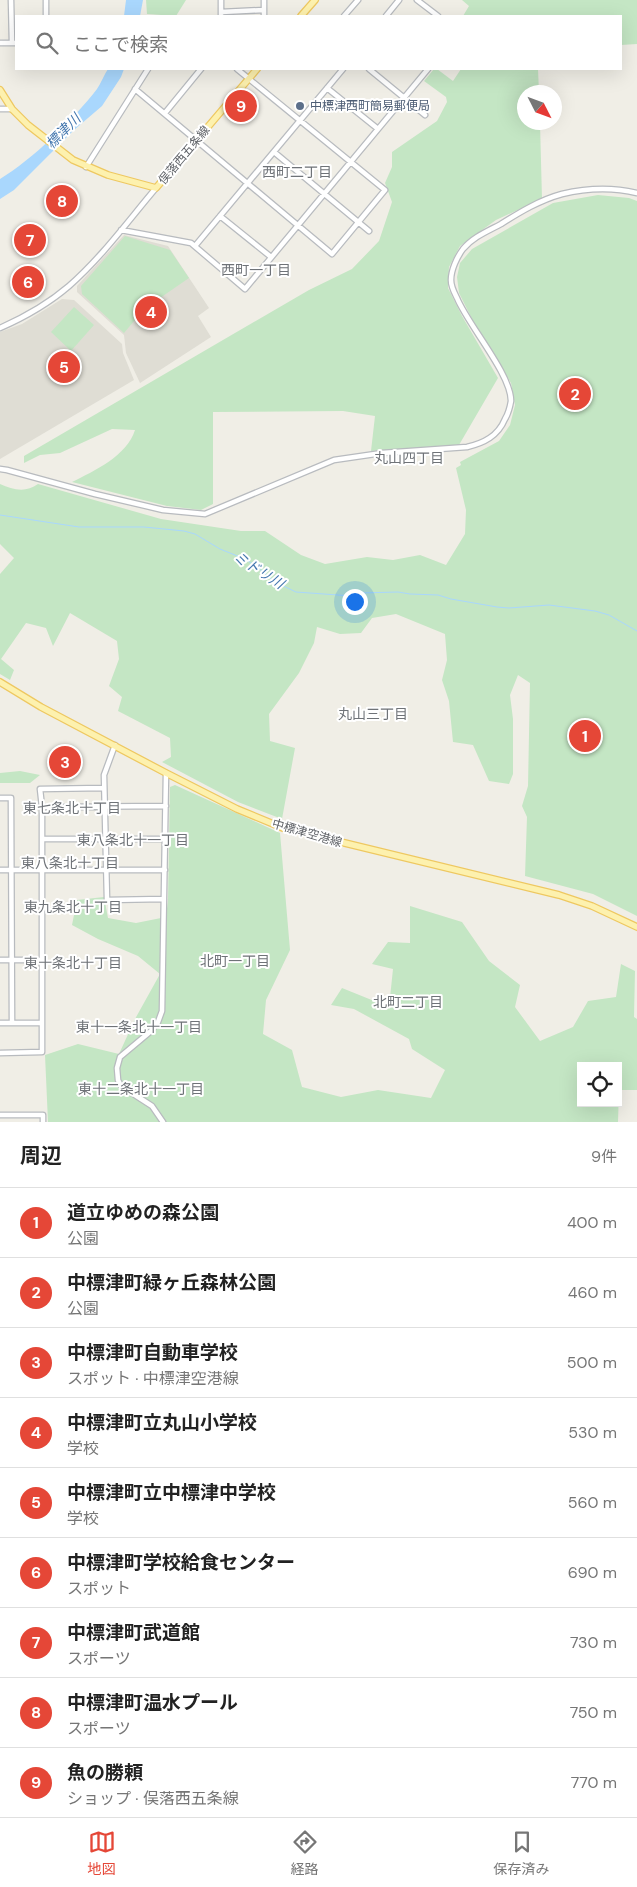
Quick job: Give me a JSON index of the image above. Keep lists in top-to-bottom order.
{
  "streets": {
    "main road": ["俣落西五条線", "中標津空港線"]
  },
  "districts": [
    "西町二丁目",
    "西町一丁目",
    "丸山四丁目",
    "丸山三丁目",
    "東七条北十丁目",
    "東八条北十一丁目",
    "東八条北十丁目",
    "東九条北十丁目",
    "北町一丁目",
    "東十条北十丁目",
    "北町二丁目",
    "東十一条北十一丁目",
    "東十二条北十一丁目"
  ],
  "water": ["標津川", "ミドリ川"],
  "places": ["中標津西町簡易郵便局"],
  "north": "bottom right",
  "page": {
    "search": "ここで検索",
    "pins": [
      "9",
      "8",
      "7",
      "6",
      "4",
      "5",
      "2",
      "1",
      "3"
    ],
    "heading": ["周辺", "9件"],
    "list": [
      {
        "mark": "1",
        "name": "道立ゆめの森公園",
        "note": "公園",
        "value": "400 m"
      },
      {
        "mark": "2",
        "name": "中標津町緑ヶ丘森林公園",
        "note": "公園",
        "value": "460 m"
      },
      {
        "mark": "3",
        "name": "中標津町自動車学校",
        "note": "スポット · 中標津空港線",
        "value": "500 m"
      },
      {
        "mark": "4",
        "name": "中標津町立丸山小学校",
        "note": "学校",
        "value": "530 m"
      },
      {
        "mark": "5",
        "name": "中標津町立中標津中学校",
        "note": "学校",
        "value": "560 m"
      },
      {
        "mark": "6",
        "name": "中標津町学校給食センター",
        "note": "スポット",
        "value": "690 m"
      },
      {
        "mark": "7",
        "name": "中標津町武道館",
        "note": "スポーツ",
        "value": "730 m"
      },
      {
        "mark": "8",
        "name": "中標津町温水プール",
        "note": "スポーツ",
        "value": "750 m"
      },
      {
        "mark": "9",
        "name": "魚の勝頼",
        "note": "ショップ · 俣落西五条線",
        "value": "770 m"
      }
    ],
    "nav": ["地図", "経路", "保存済み"]
  }
}
